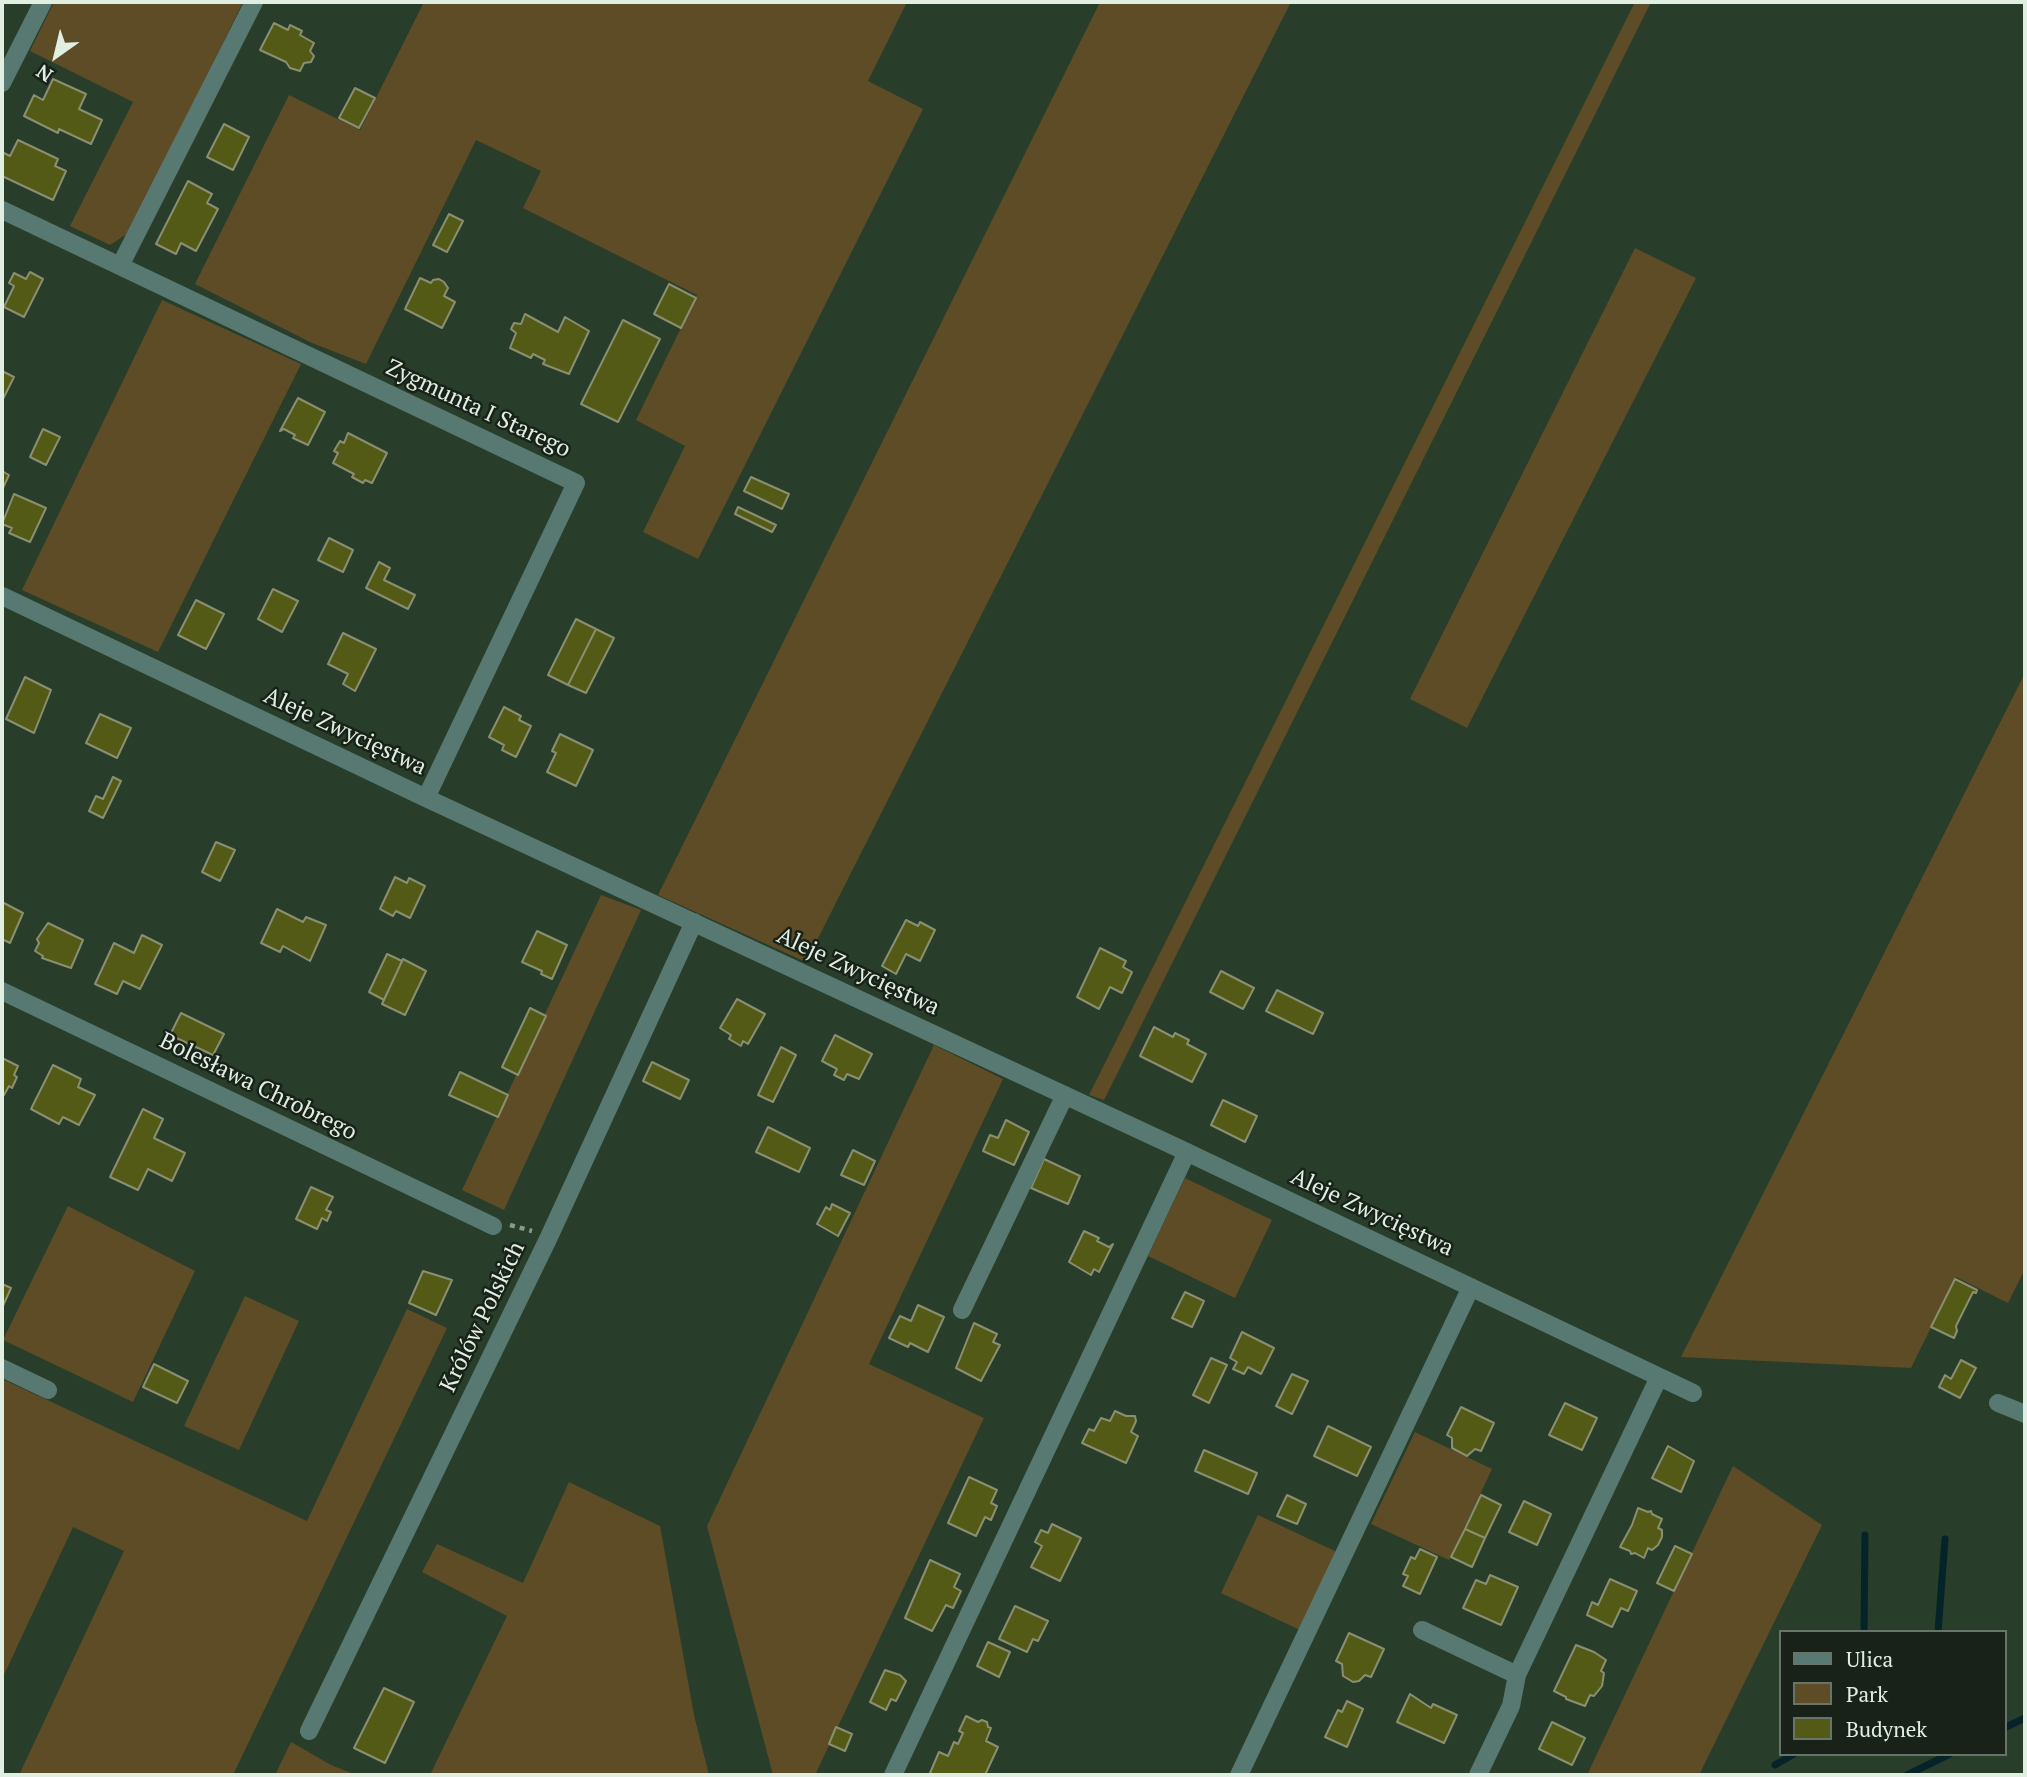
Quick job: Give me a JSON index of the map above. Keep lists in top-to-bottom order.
{
  "streets": {
    "street": [
      "Zygmunta I Starego",
      "Aleje Zwycięstwa",
      "Bolesława Chrobrego",
      "Królów Polskich"
    ]
  },
  "crossings": [
    ["Zygmunta I Starego", "Aleje Zwycięstwa"],
    ["Aleje Zwycięstwa", "Królów Polskich"]
  ],
  "legend": ["Ulica", "Park", "Budynek"],
  "north": "bottom left"
}
